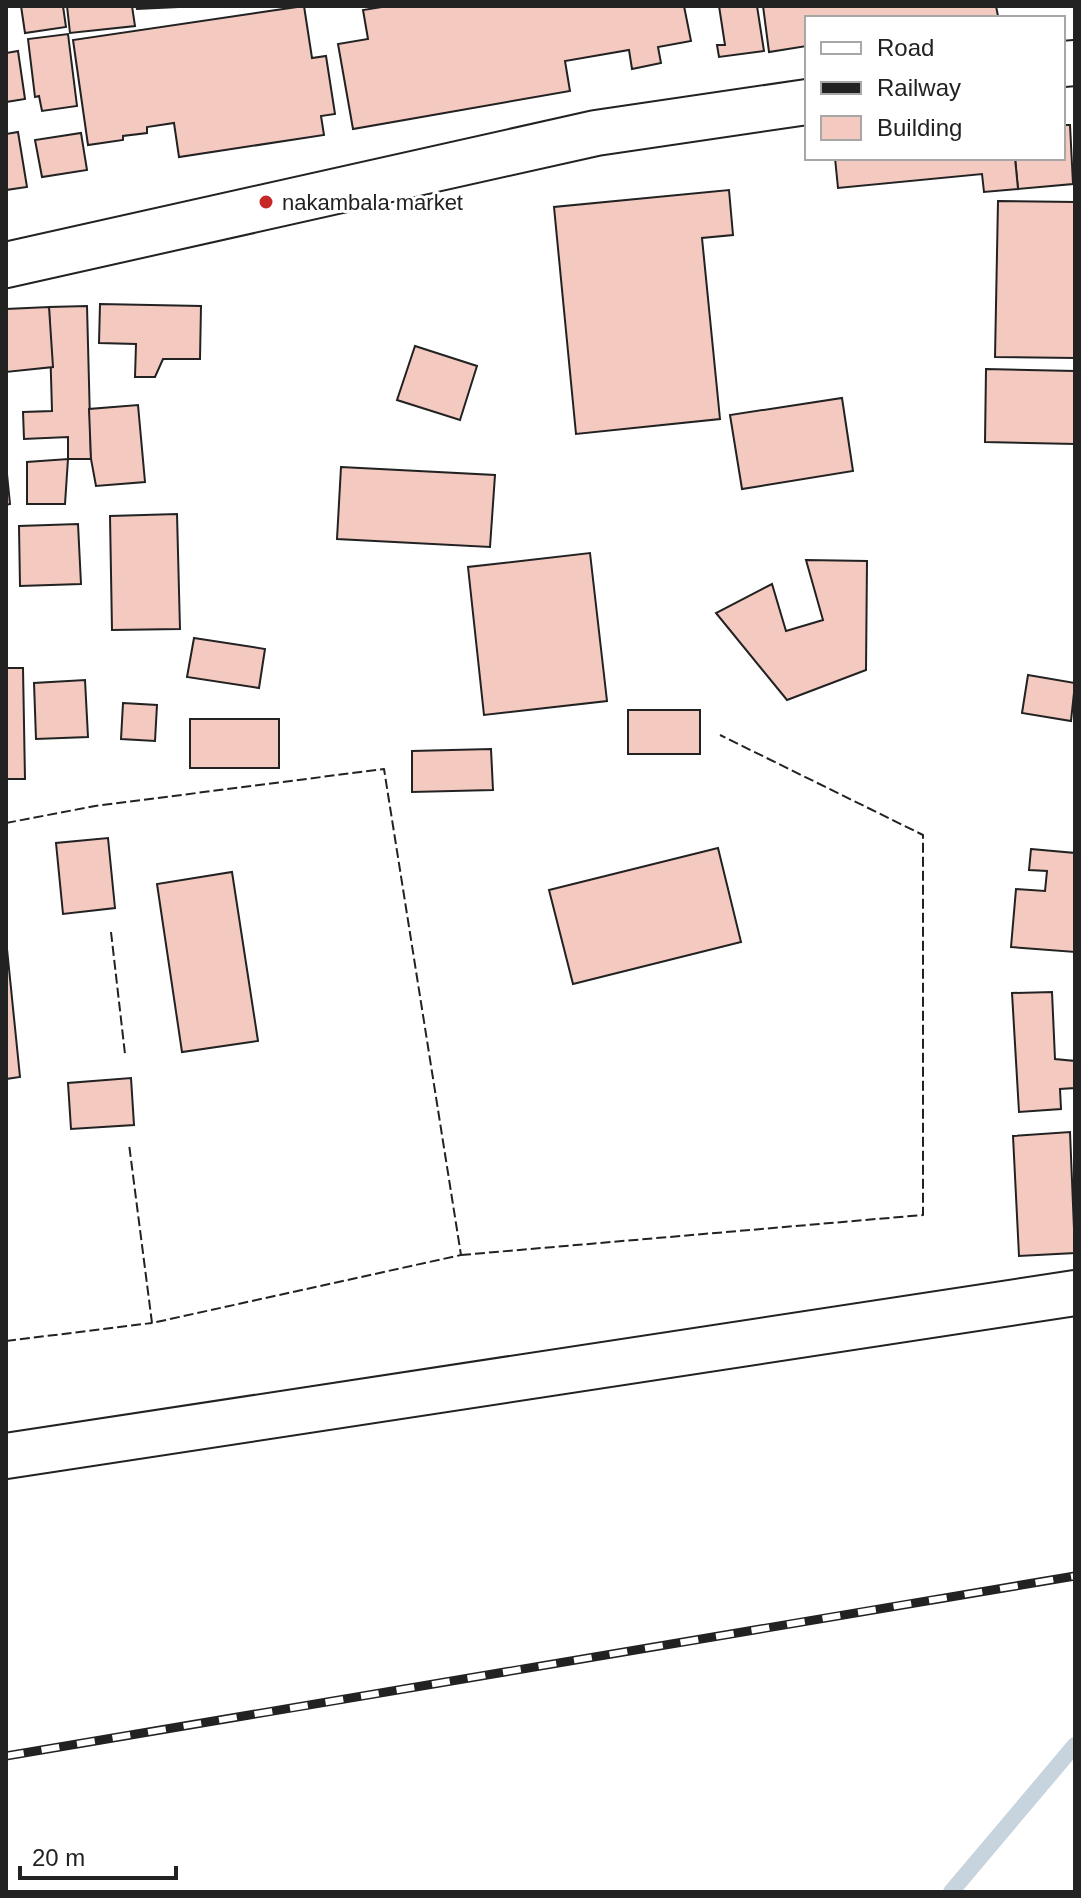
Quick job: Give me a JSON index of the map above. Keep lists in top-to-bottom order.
{
  "places": ["nakambala market"],
  "legend": ["Road", "Railway", "Building"],
  "scale_bar": "20 m"
}
